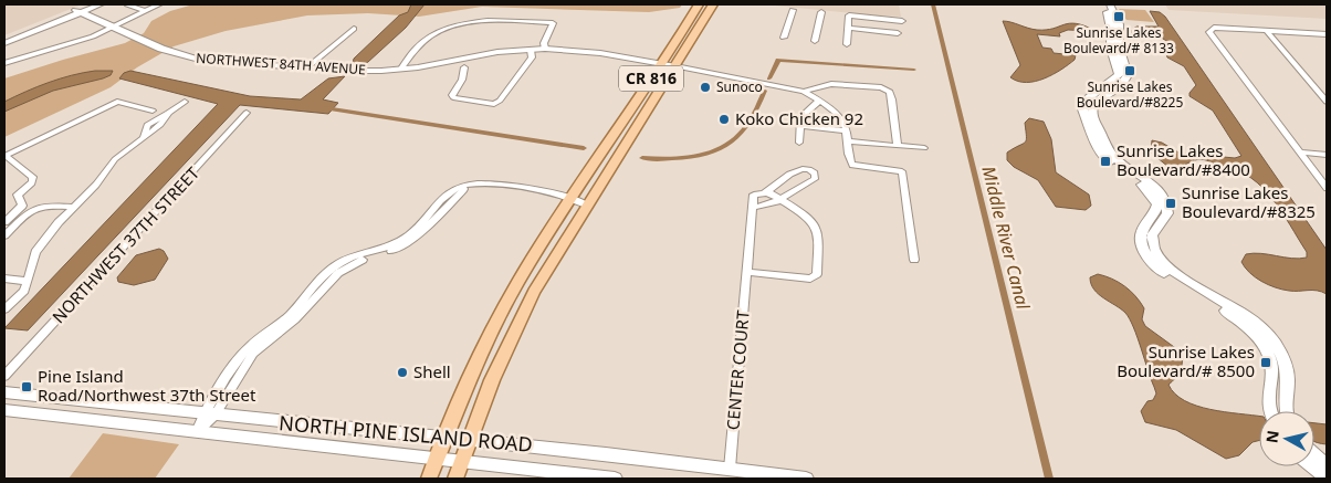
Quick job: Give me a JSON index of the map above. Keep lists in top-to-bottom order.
{
  "streets": {
    "main road": ["CR 816"],
    "street": [
      "NORTHWEST 84TH AVENUE",
      "NORTHWEST 37TH STREET",
      "CENTER COURT",
      "NORTH PINE ISLAND ROAD"
    ]
  },
  "crossings": [
    ["NORTHWEST 84TH AVENUE", "CR 816"],
    ["CR 816", "NORTH PINE ISLAND ROAD"],
    ["CENTER COURT", "NORTH PINE ISLAND ROAD"]
  ],
  "water": ["Middle River Canal"],
  "places": {
    "transit": [
      "Sunrise Lakes Boulevard/# 8133",
      "Sunrise Lakes Boulevard/#8225",
      "Sunrise Lakes Boulevard/#8400",
      "Sunrise Lakes Boulevard/#8325",
      "Sunrise Lakes Boulevard/# 8500",
      "Pine Island Road/Northwest 37th Street"
    ],
    "other": ["Sunoco", "Koko Chicken 92", "Shell"]
  },
  "north": "left"
}
